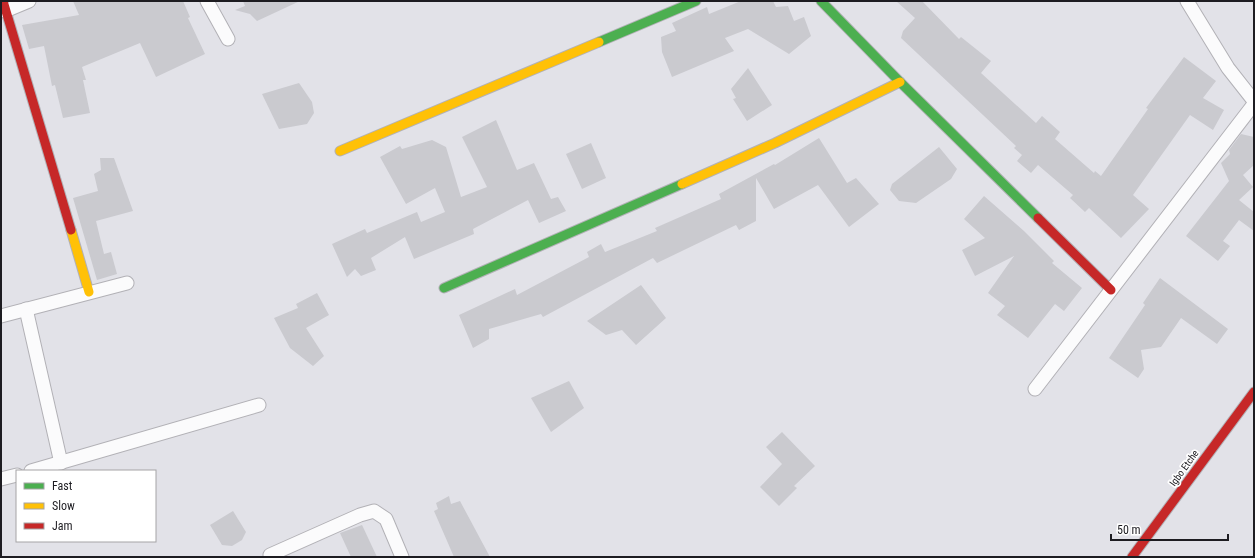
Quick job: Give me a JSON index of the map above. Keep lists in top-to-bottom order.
{
  "streets": {
    "street": ["Igbo Etche"]
  },
  "legend": ["Fast", "Slow", "Jam"],
  "scale_bar": "50 m"
}
